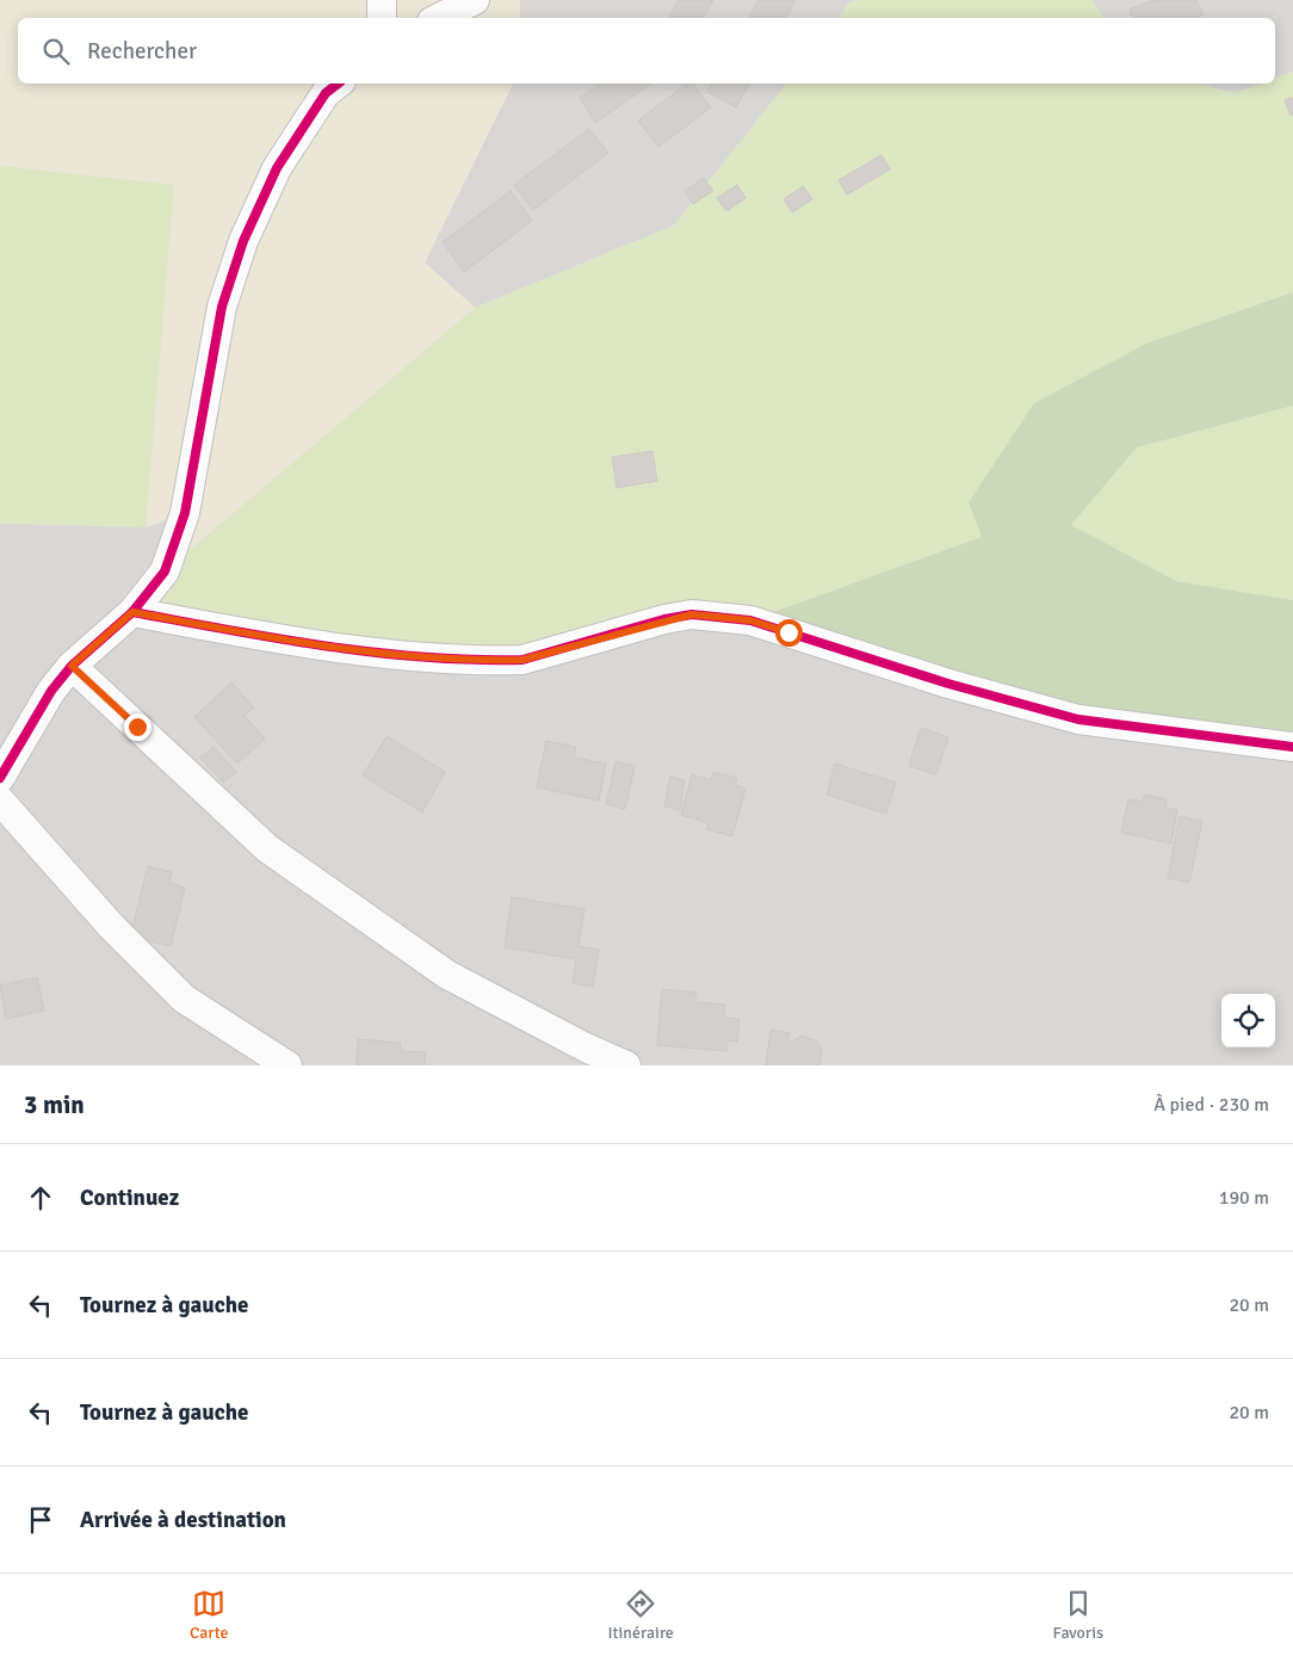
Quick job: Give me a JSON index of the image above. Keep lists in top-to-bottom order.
{
  "page": {
    "search": "Rechercher",
    "heading": ["3 min", "À pied · 230 m"],
    "list": [
      ["Continuez", "190 m"],
      ["Tournez à gauche", "20 m"],
      ["Tournez à gauche", "20 m"],
      "Arrivée à destination"
    ],
    "nav": ["Carte", "Itinéraire", "Favoris"]
  }
}
